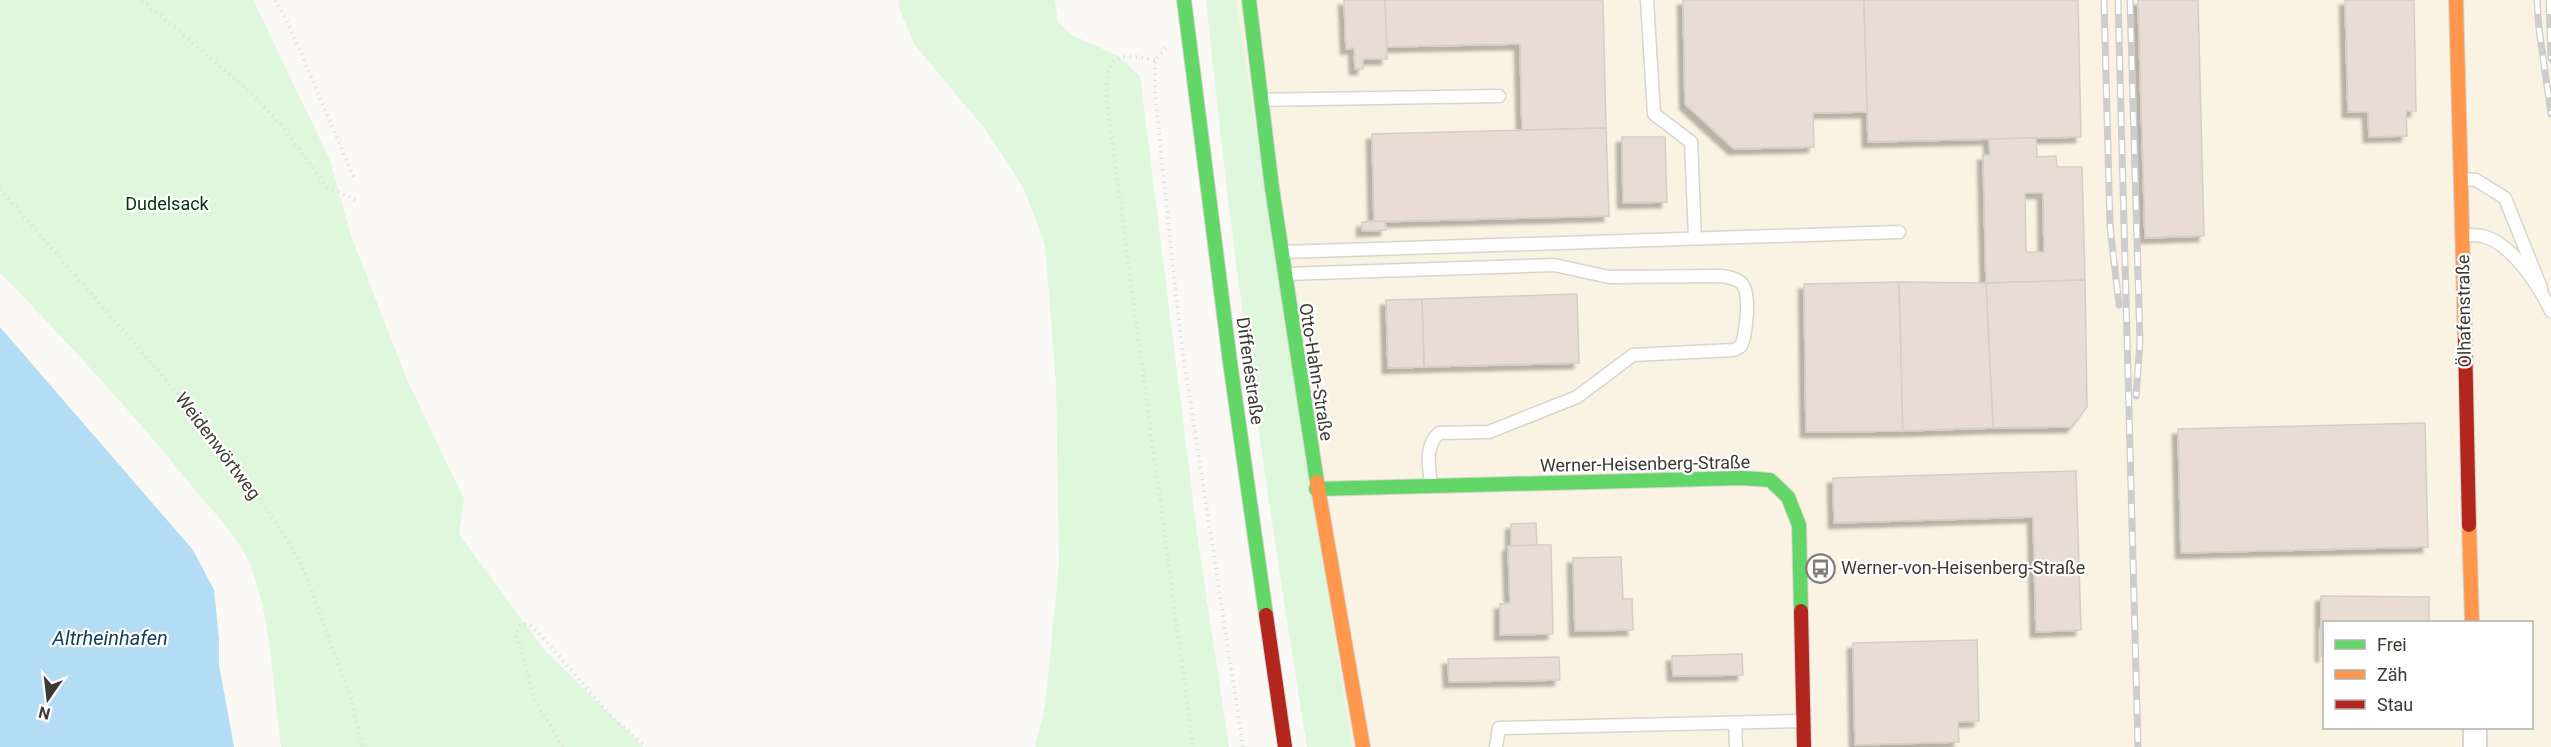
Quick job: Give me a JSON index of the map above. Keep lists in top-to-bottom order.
{
  "streets": {
    "street": [
      "Ölhafenstraße",
      "Diffenéstraße",
      "Otto-Hahn-Straße",
      "Werner-Heisenberg-Straße"
    ],
    "path": ["Weidenwörtweg"]
  },
  "crossings": [
    ["Otto-Hahn-Straße", "Werner-Heisenberg-Straße"]
  ],
  "water": ["Altrheinhafen"],
  "parks": ["Dudelsack"],
  "places": {
    "bus stop": ["Werner-von-Heisenberg-Straße"]
  },
  "legend": ["Frei", "Zäh", "Stau"],
  "north": "bottom"
}
